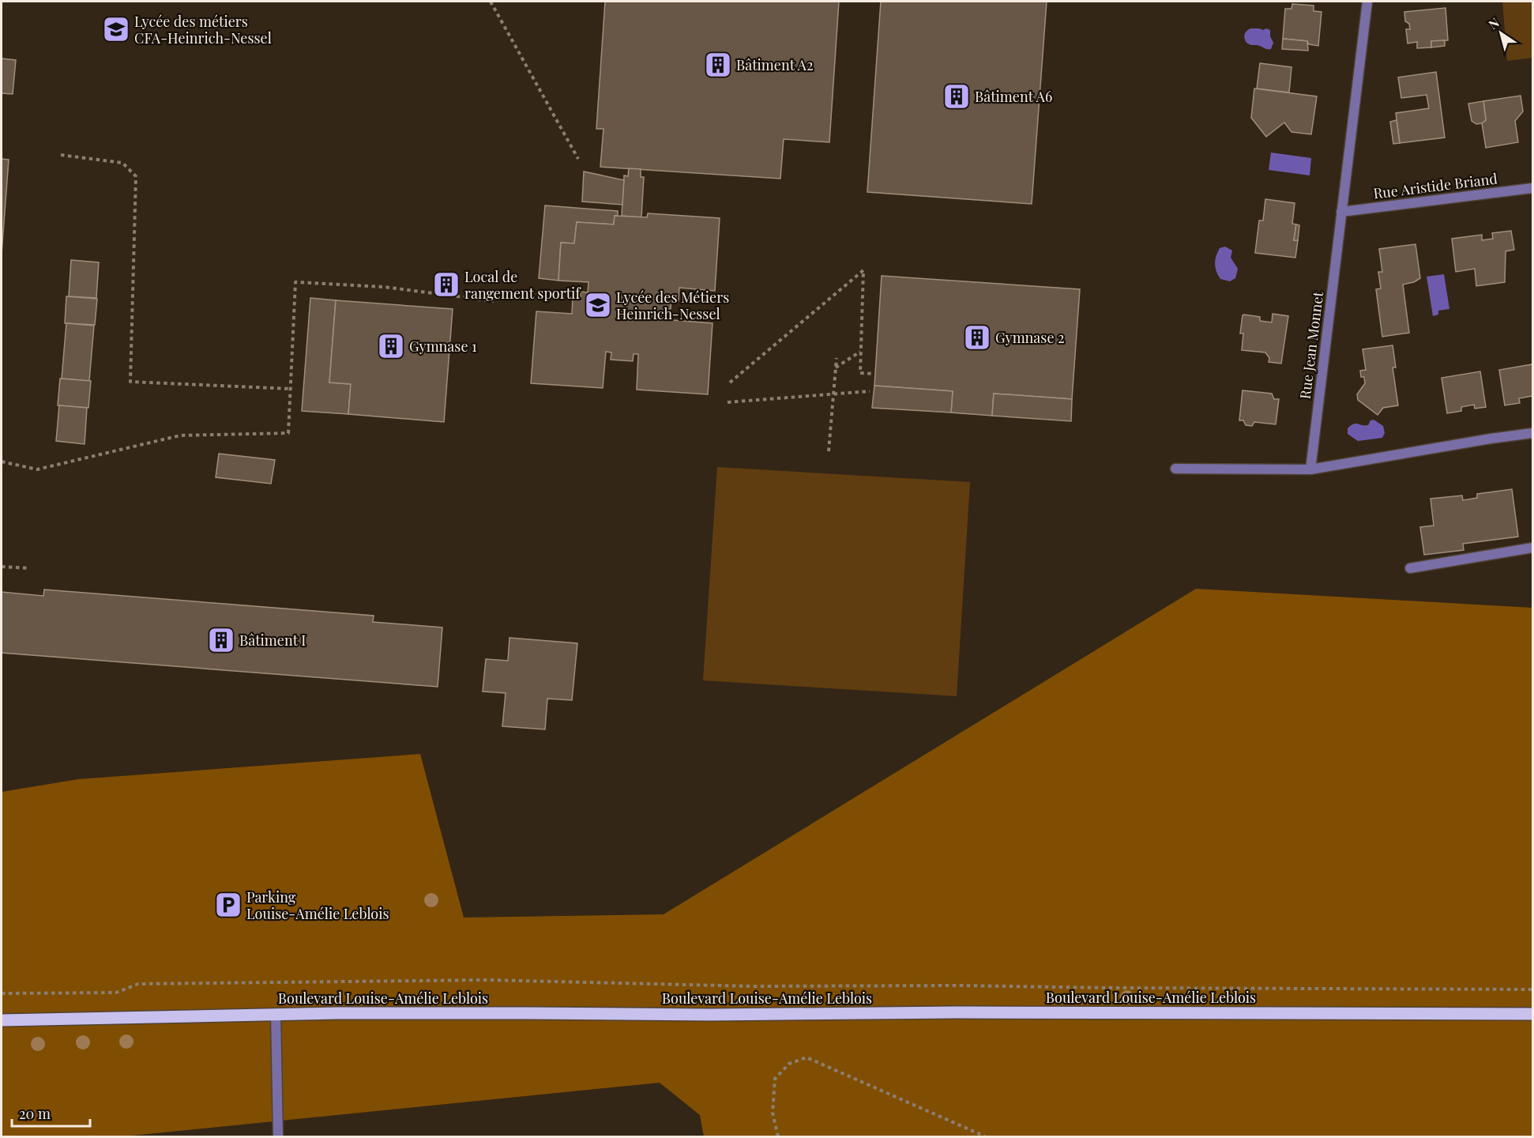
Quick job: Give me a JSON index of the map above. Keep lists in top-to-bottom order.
{
  "streets": {
    "main road": ["Boulevard Louise-Amélie Leblois"],
    "street": ["Rue Aristide Briand", "Rue Jean Monnet"]
  },
  "crossings": [
    ["Rue Aristide Briand", "Rue Jean Monnet"]
  ],
  "places": {
    "school or university": ["Lycée des métiers CFA-Heinrich-Nessel", "Lycée des Métiers Heinrich-Nessel"],
    "building": [
      "Bâtiment A2",
      "Bâtiment A6",
      "Local de rangement sportif",
      "Gymnase 2",
      "Gymnase 1",
      "Bâtiment I"
    ],
    "parking": ["Parking Louise-Amélie Leblois"]
  },
  "scale_bar": "20 m",
  "north": "top left"
}
